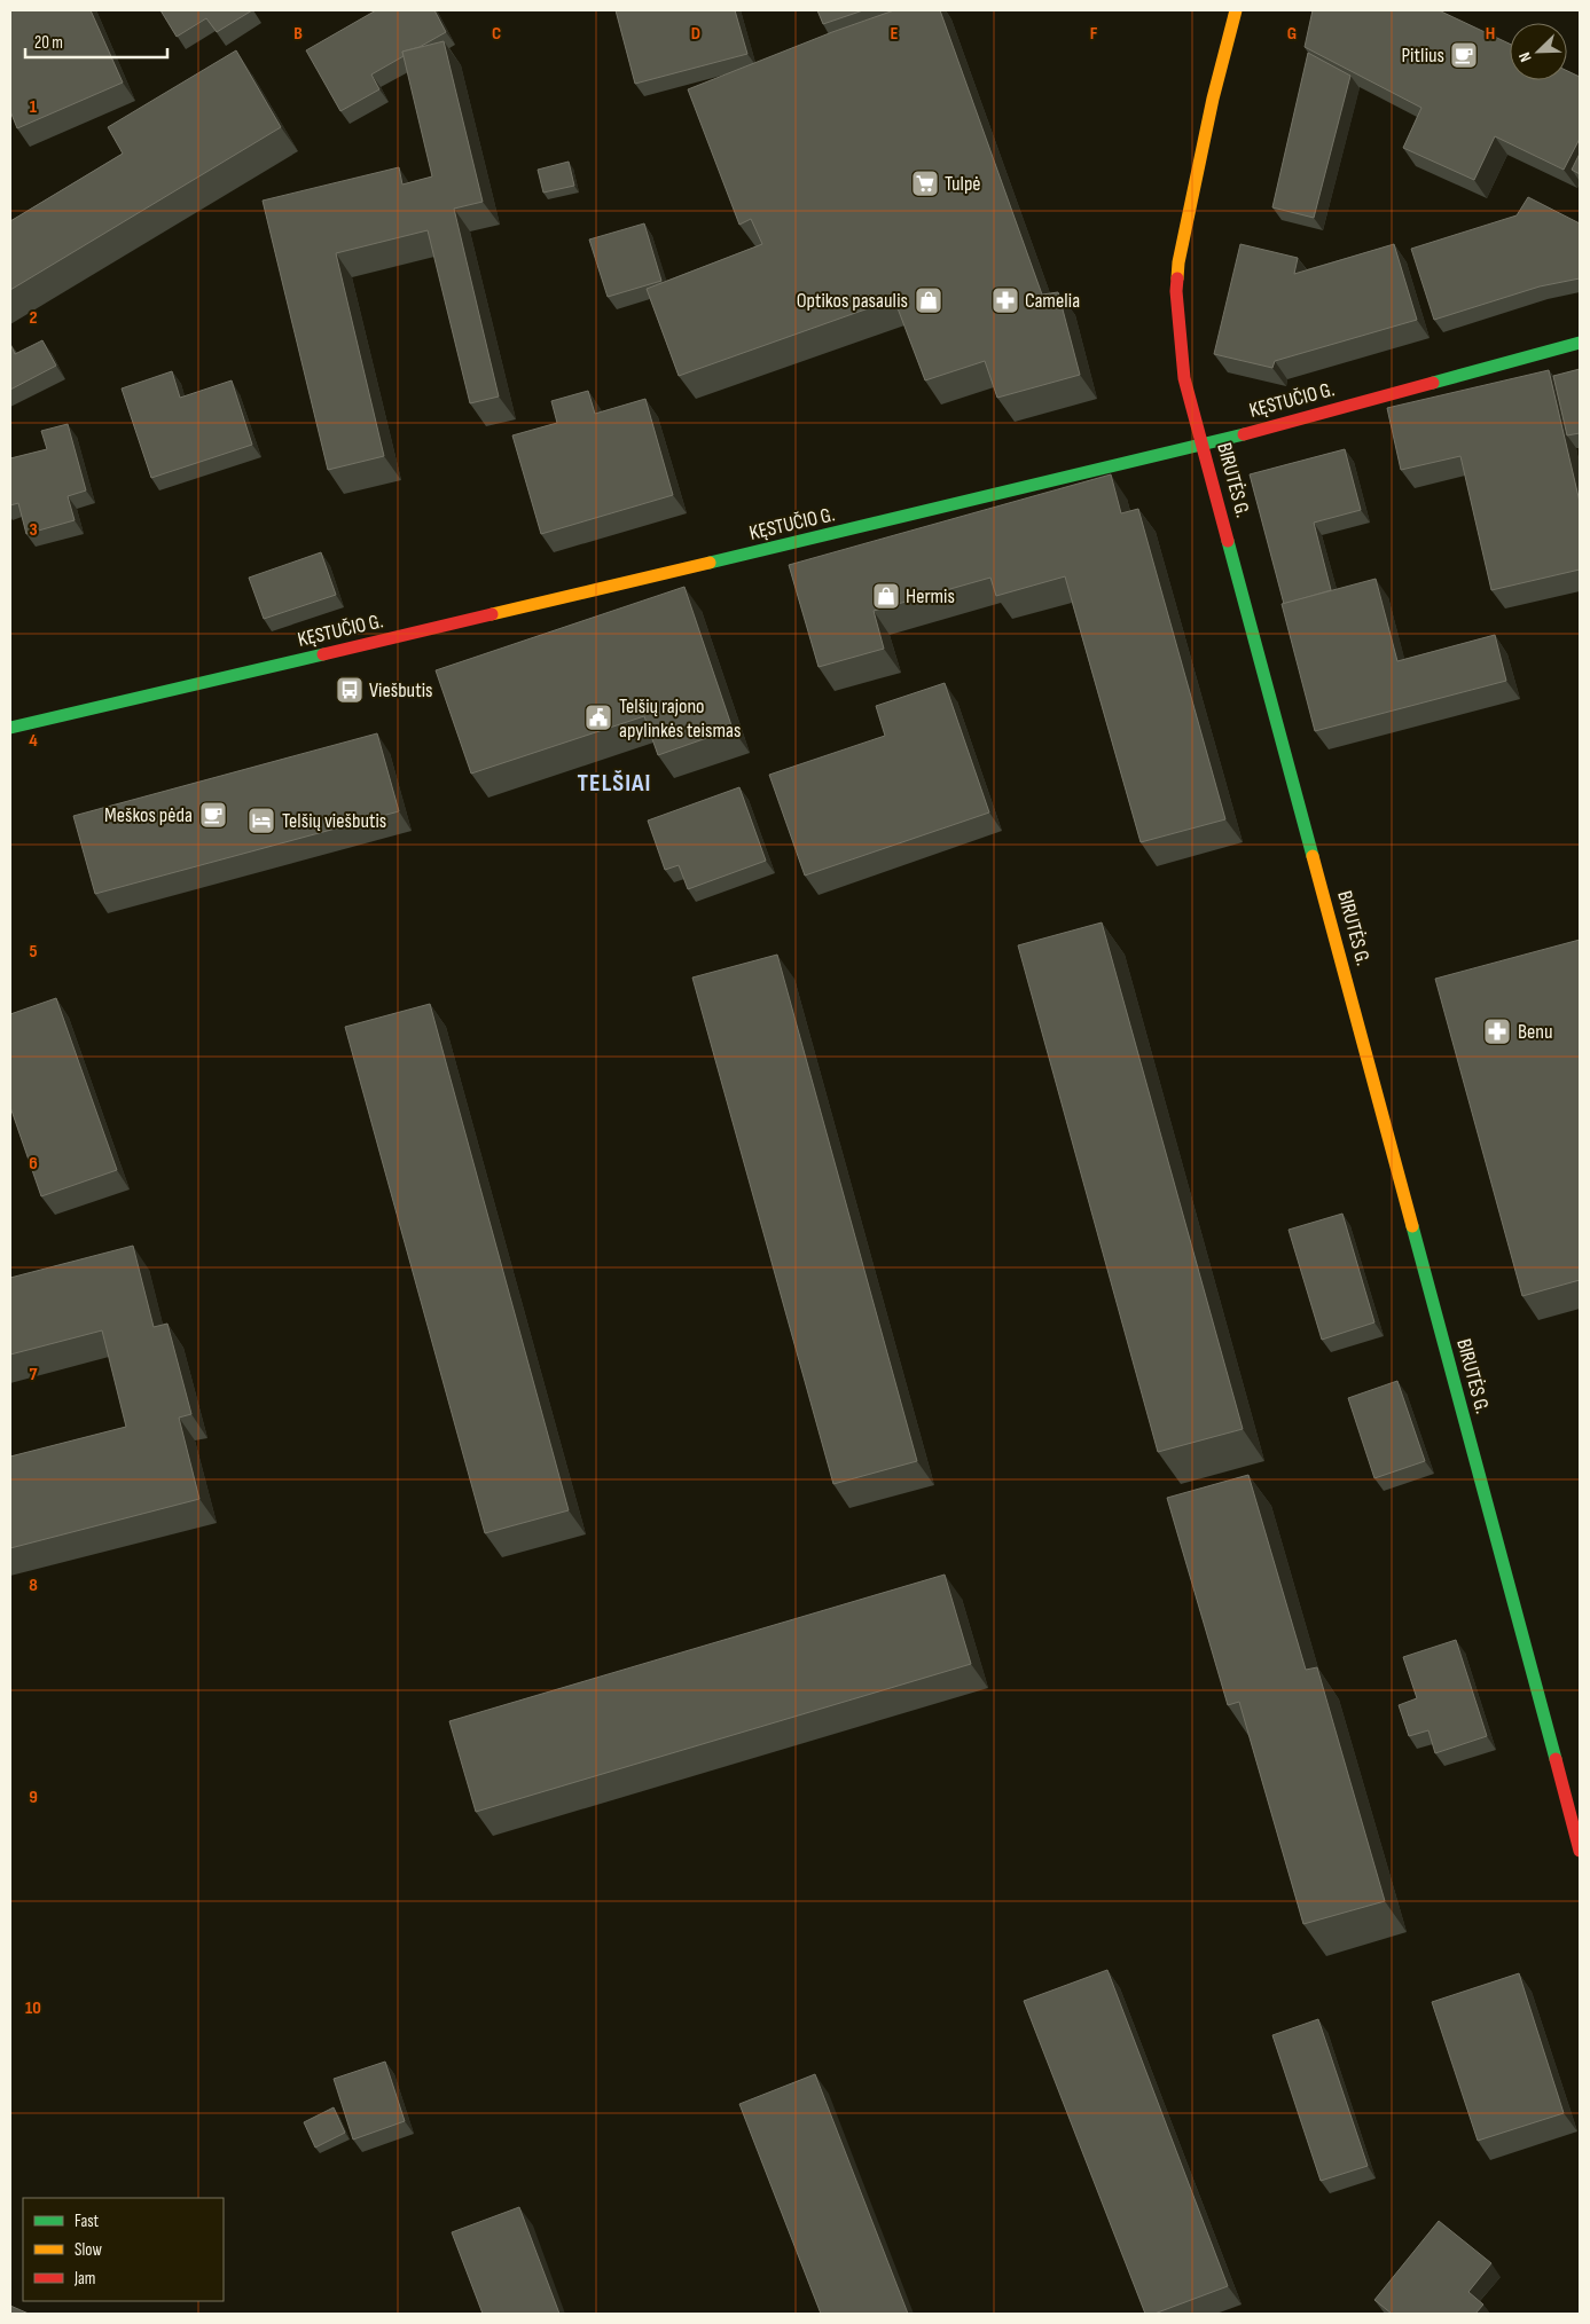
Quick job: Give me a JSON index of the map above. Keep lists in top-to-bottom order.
{
  "streets": {
    "street": ["KĘSTUČIO G.", "BIRUTĖS G."]
  },
  "crossings": [
    ["KĘSTUČIO G.", "BIRUTĖS G."]
  ],
  "districts": ["TELŠIAI"],
  "places": {
    "cafe": ["Pitlius", "Meškos pėda"],
    "supermarket": ["Tulpė"],
    "shop": ["Optikos pasaulis", "Hermis"],
    "pharmacy": ["Camelia", "Benu"],
    "bus stop": ["Viešbutis"],
    "public building": ["Telšių rajono apylinkės teismas"],
    "hotel": ["Telšių viešbutis"]
  },
  "legend": ["Fast", "Slow", "Jam"],
  "scale_bar": "20 m",
  "north": "bottom left",
  "grid": {
    "columns": [
      "B",
      "C",
      "D",
      "E",
      "F",
      "G",
      "H"
    ],
    "rows": [
      "1",
      "2",
      "3",
      "4",
      "5",
      "6",
      "7",
      "8",
      "9",
      "10"
    ]
  }
}
